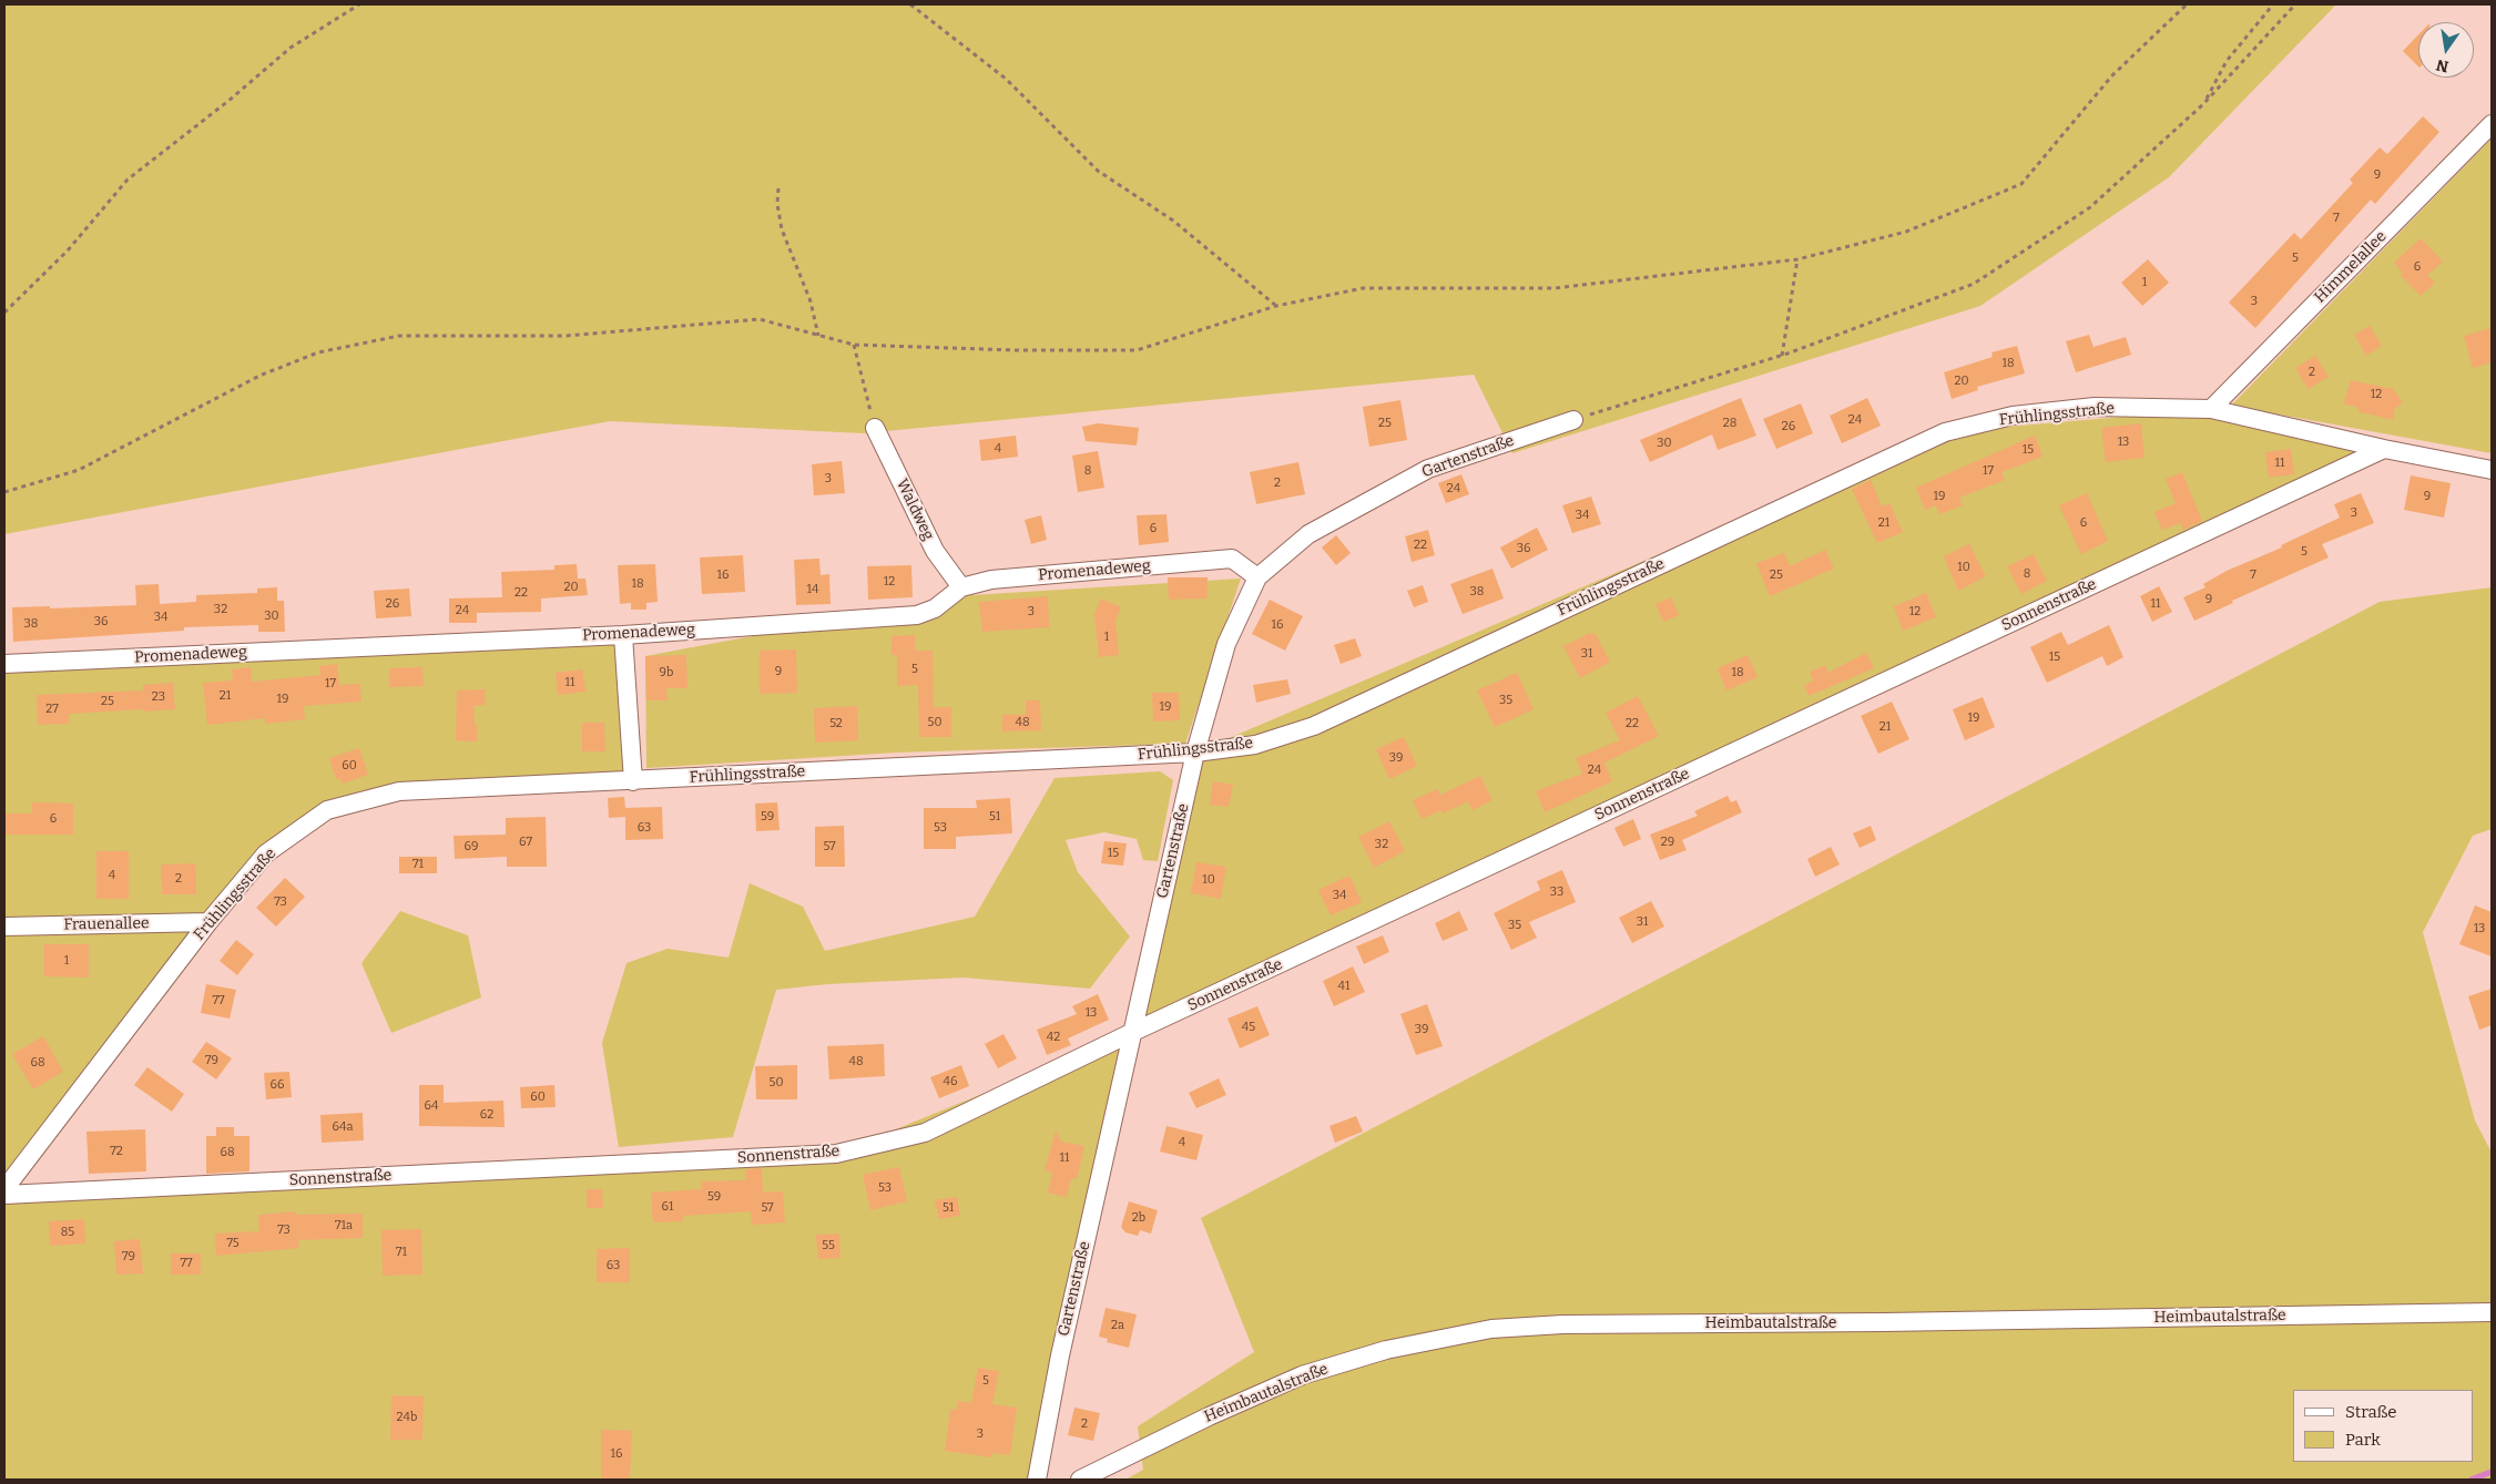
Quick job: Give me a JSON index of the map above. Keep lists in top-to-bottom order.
{
  "streets": {
    "street": [
      "Himmelallee",
      "Frühlingsstraße",
      "Gartenstraße",
      "Waldweg",
      "Promenadeweg",
      "Sonnenstraße",
      "Frauenallee",
      "Heimbautalstraße"
    ]
  },
  "crossings": [
    ["Himmelallee", "Frühlingsstraße"],
    ["Frühlingsstraße", "Gartenstraße"],
    ["Frühlingsstraße", "Sonnenstraße"],
    ["Frühlingsstraße", "Frauenallee"],
    ["Gartenstraße", "Promenadeweg"],
    ["Gartenstraße", "Sonnenstraße"],
    ["Waldweg", "Promenadeweg"]
  ],
  "house_numbers": [
    "9",
    "7",
    "5",
    "6",
    "1",
    "3",
    "18",
    "2",
    "20",
    "12",
    "24",
    "25",
    "28",
    "26",
    "13",
    "30",
    "4",
    "15",
    "11",
    "8",
    "17",
    "3",
    "2",
    "24",
    "19",
    "9",
    "3",
    "34",
    "21",
    "6",
    "6",
    "22",
    "36",
    "5",
    "10",
    "8",
    "16",
    "25",
    "7",
    "12",
    "18",
    "20",
    "14",
    "38",
    "22",
    "9",
    "26",
    "11",
    "32",
    "24",
    "3",
    "12",
    "30",
    "34",
    "36",
    "38",
    "16",
    "1",
    "31",
    "15",
    "5",
    "9",
    "9b",
    "18",
    "11",
    "17",
    "21",
    "23",
    "19",
    "35",
    "25",
    "19",
    "27",
    "19",
    "50",
    "48",
    "52",
    "22",
    "21",
    "39",
    "60",
    "24",
    "59",
    "51",
    "6",
    "63",
    "53",
    "67",
    "29",
    "32",
    "69",
    "57",
    "15",
    "71",
    "4",
    "2",
    "10",
    "33",
    "34",
    "73",
    "31",
    "35",
    "13",
    "1",
    "41",
    "77",
    "13",
    "45",
    "39",
    "42",
    "79",
    "48",
    "68",
    "46",
    "50",
    "66",
    "60",
    "64",
    "62",
    "64a",
    "4",
    "72",
    "68",
    "11",
    "53",
    "59",
    "61",
    "57",
    "51",
    "2b",
    "71a",
    "73",
    "85",
    "75",
    "55",
    "71",
    "79",
    "77",
    "63",
    "2a",
    "5",
    "24b",
    "2",
    "3",
    "16"
  ],
  "legend": ["Straße", "Park"],
  "north": "bottom"
}
